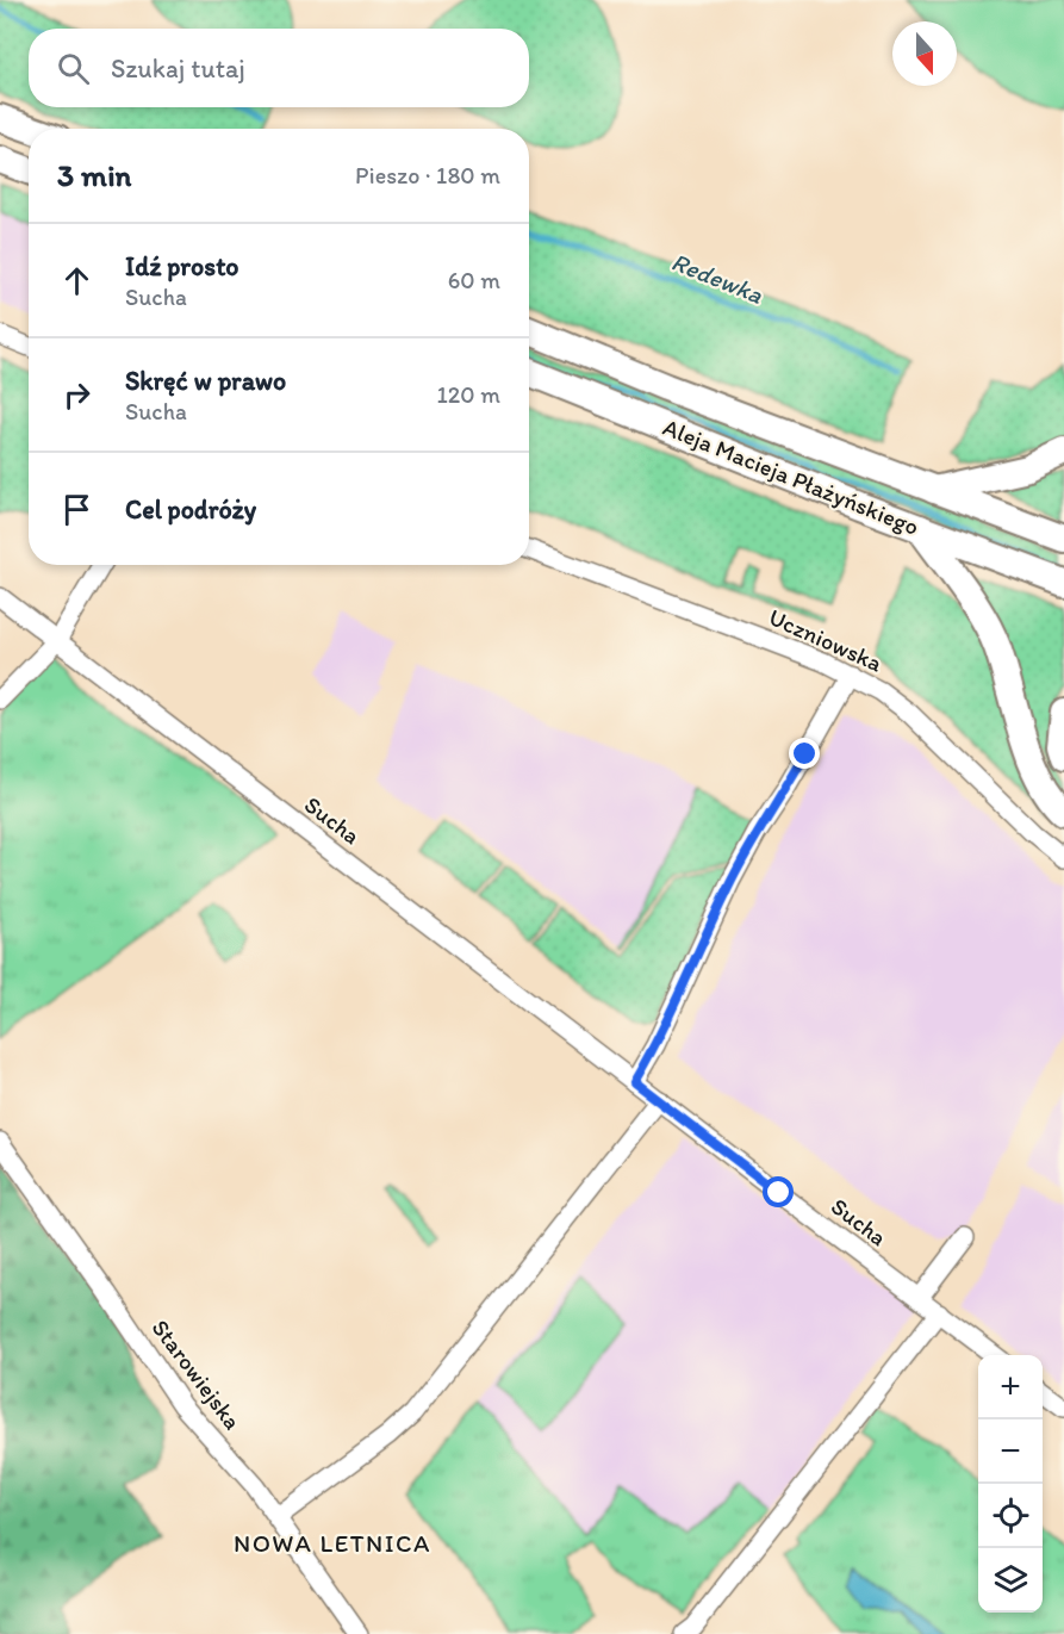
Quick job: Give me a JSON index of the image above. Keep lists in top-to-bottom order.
{
  "streets": {
    "main road": ["Aleja Macieja Płażyńskiego"],
    "street": ["Uczniowska", "Sucha", "Starowiejska"]
  },
  "districts": ["NOWA LETNICA"],
  "water": ["Redewka"],
  "north": "bottom",
  "page": {
    "search": "Szukaj tutaj",
    "heading": ["3 min", "Pieszo · 180 m"],
    "list": [
      ["Idź prosto", "Sucha", "60 m"],
      ["Skręć w prawo", "Sucha", "120 m"],
      "Cel podróży"
    ],
    "map_buttons": ["+", "−"]
  }
}
